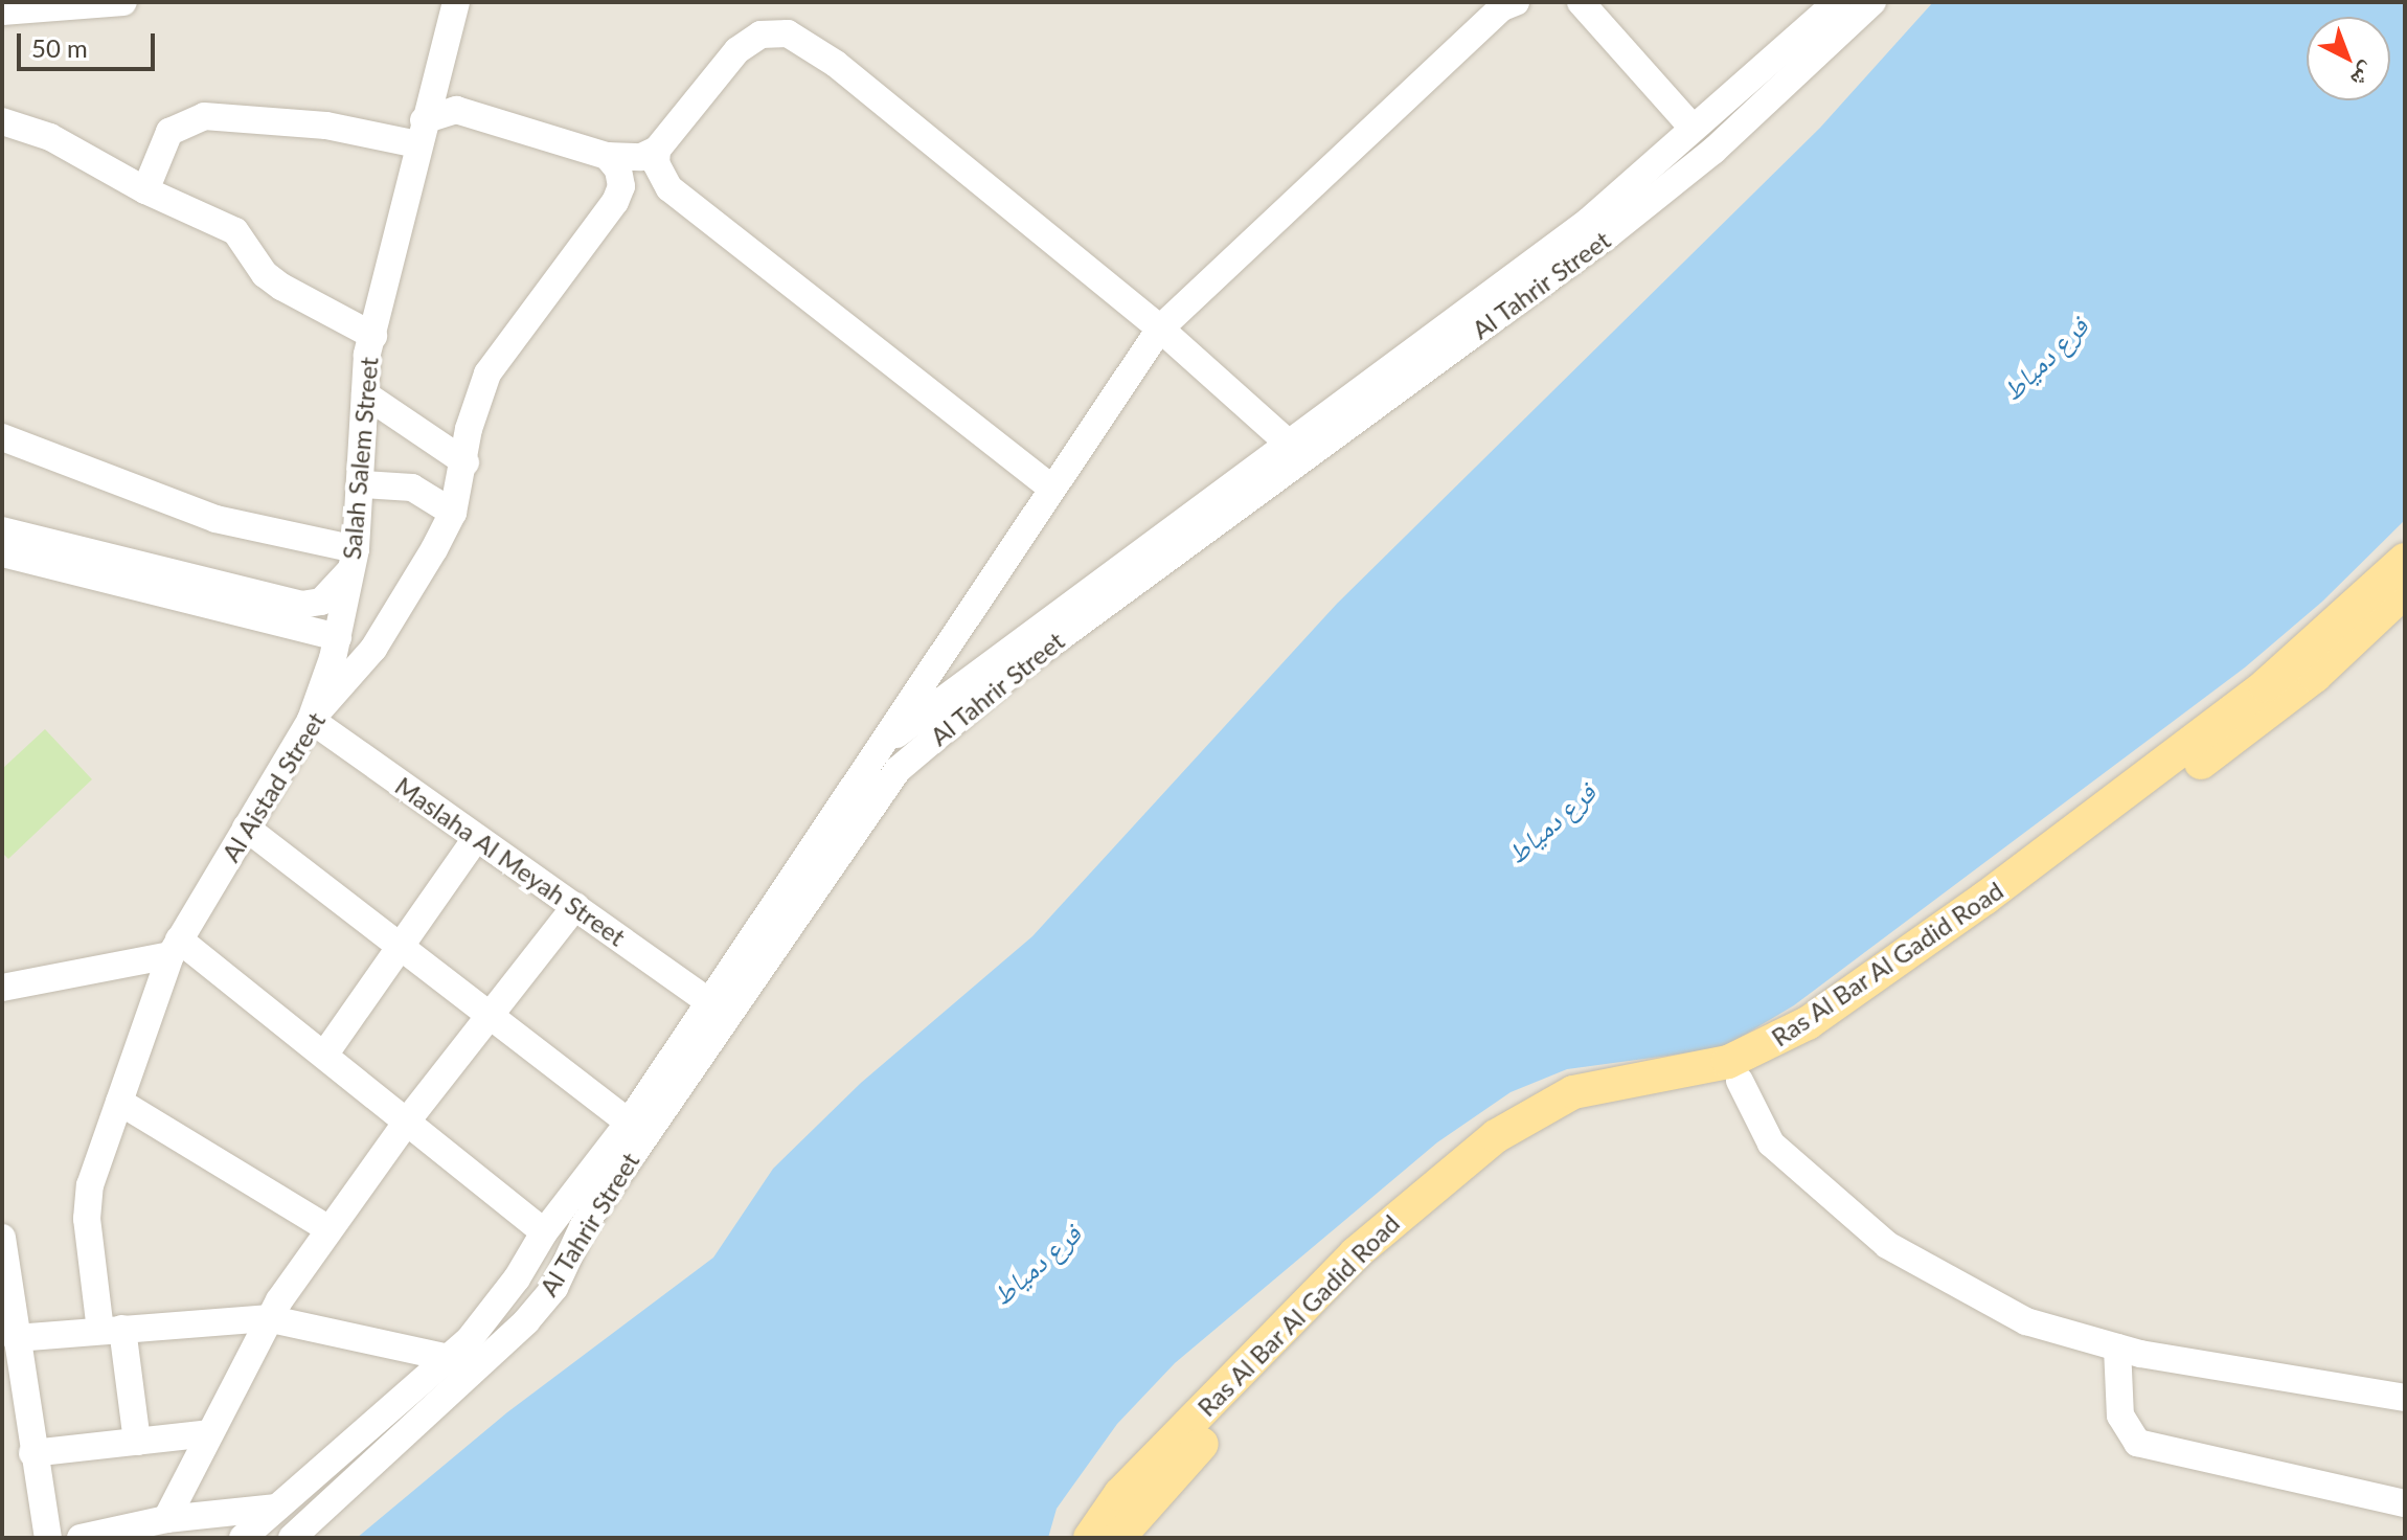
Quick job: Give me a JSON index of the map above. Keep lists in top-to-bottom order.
{
  "streets": {
    "main road": ["Ras Al Bar Al Gadid Road"],
    "street": [
      "Al Tahrir Street",
      "Salah Salem Street",
      "Al Aistad Street",
      "Maslaha Al Meyah Street"
    ]
  },
  "crossings": [
    ["Al Tahrir Street", "Maslaha Al Meyah Street"],
    ["Salah Salem Street", "Al Aistad Street"],
    ["Salah Salem Street", "Maslaha Al Meyah Street"],
    ["Al Aistad Street", "Maslaha Al Meyah Street"]
  ],
  "water": ["فرع دمياط"],
  "scale_bar": "50 m",
  "north": "bottom right"
}
